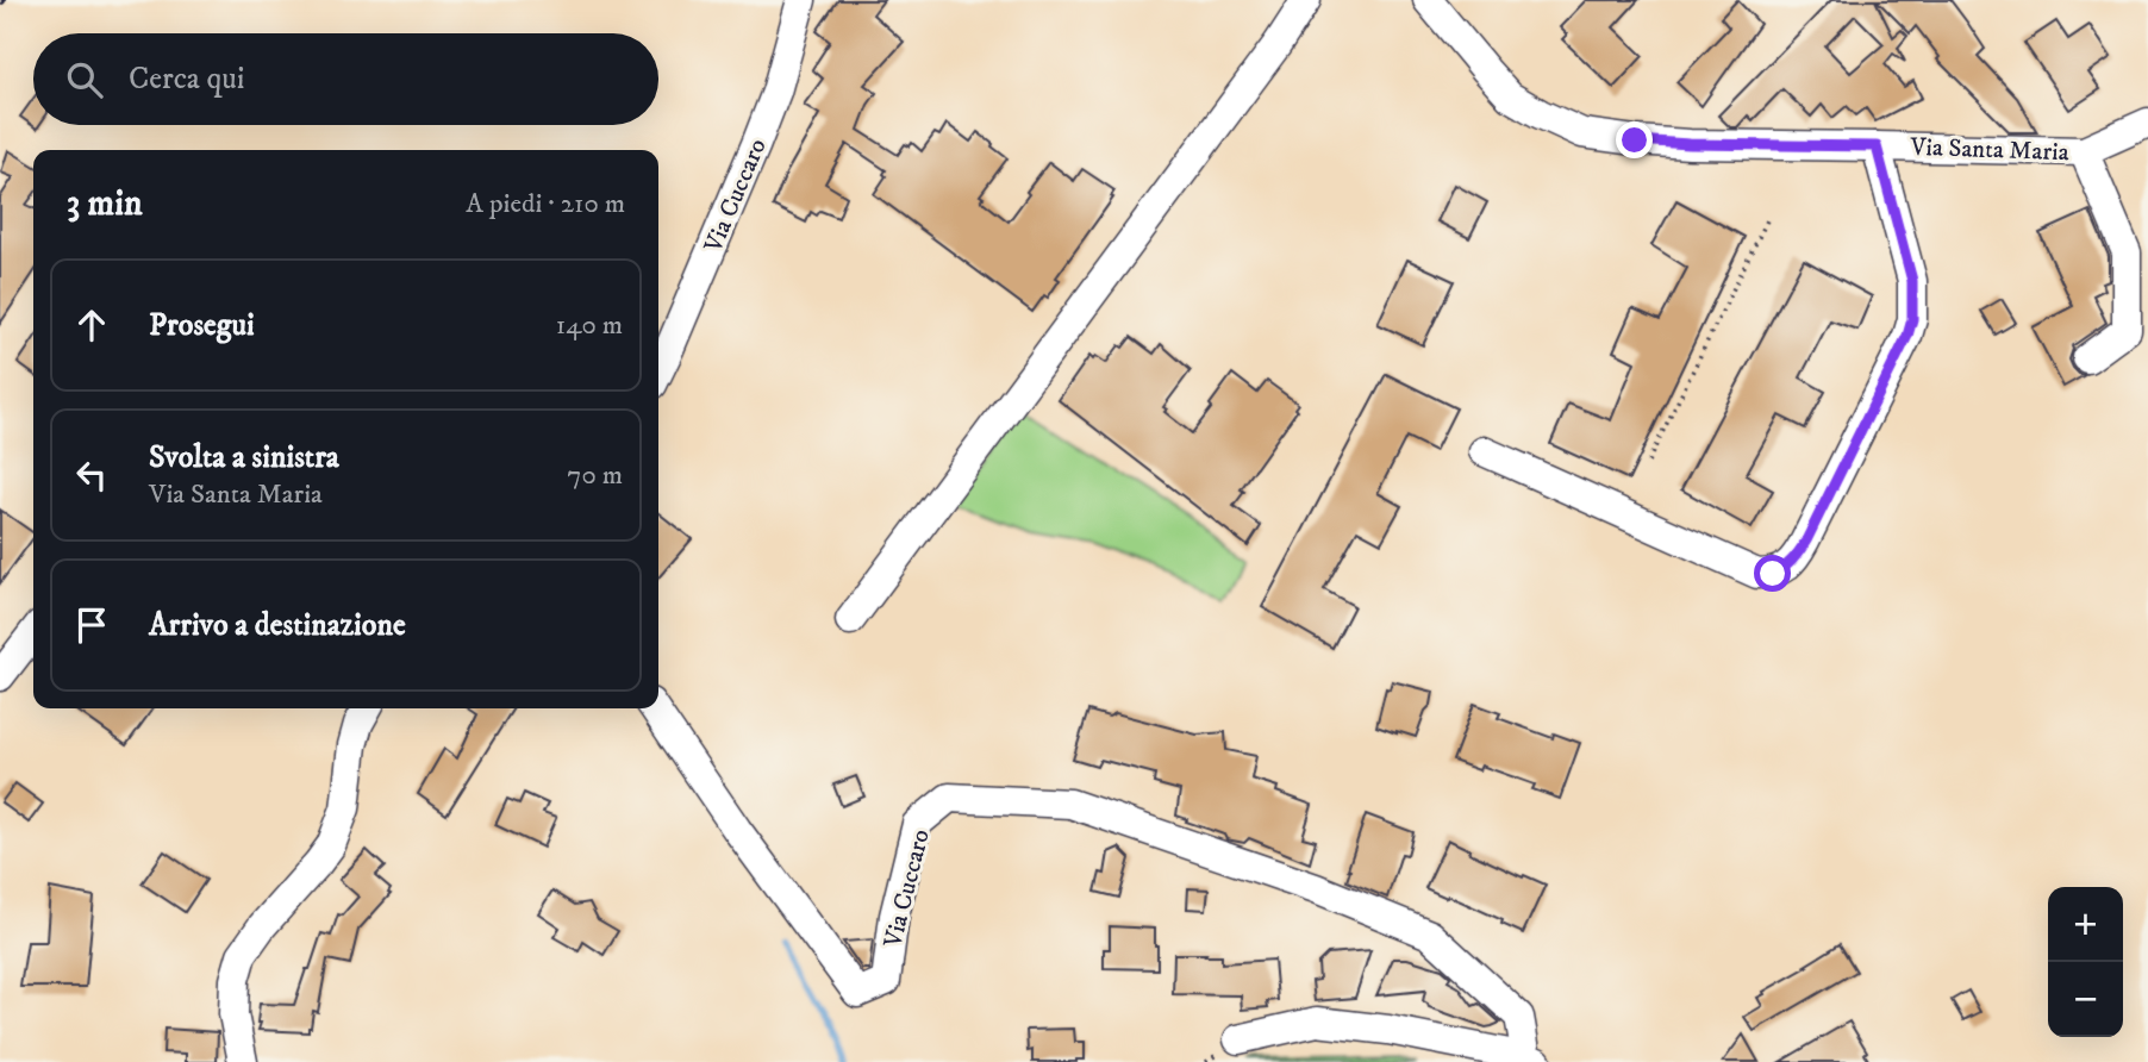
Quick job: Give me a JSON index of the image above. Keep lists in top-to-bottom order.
{
  "streets": {
    "street": ["Via Santa Maria", "Via Cuccaro"]
  },
  "page": {
    "search": "Cerca qui",
    "heading": ["3 min", "A piedi · 210 m"],
    "list": [
      ["Prosegui", "140 m"],
      ["Svolta a sinistra", "Via Santa Maria", "70 m"],
      "Arrivo a destinazione"
    ],
    "map_buttons": ["+", "−"]
  }
}
